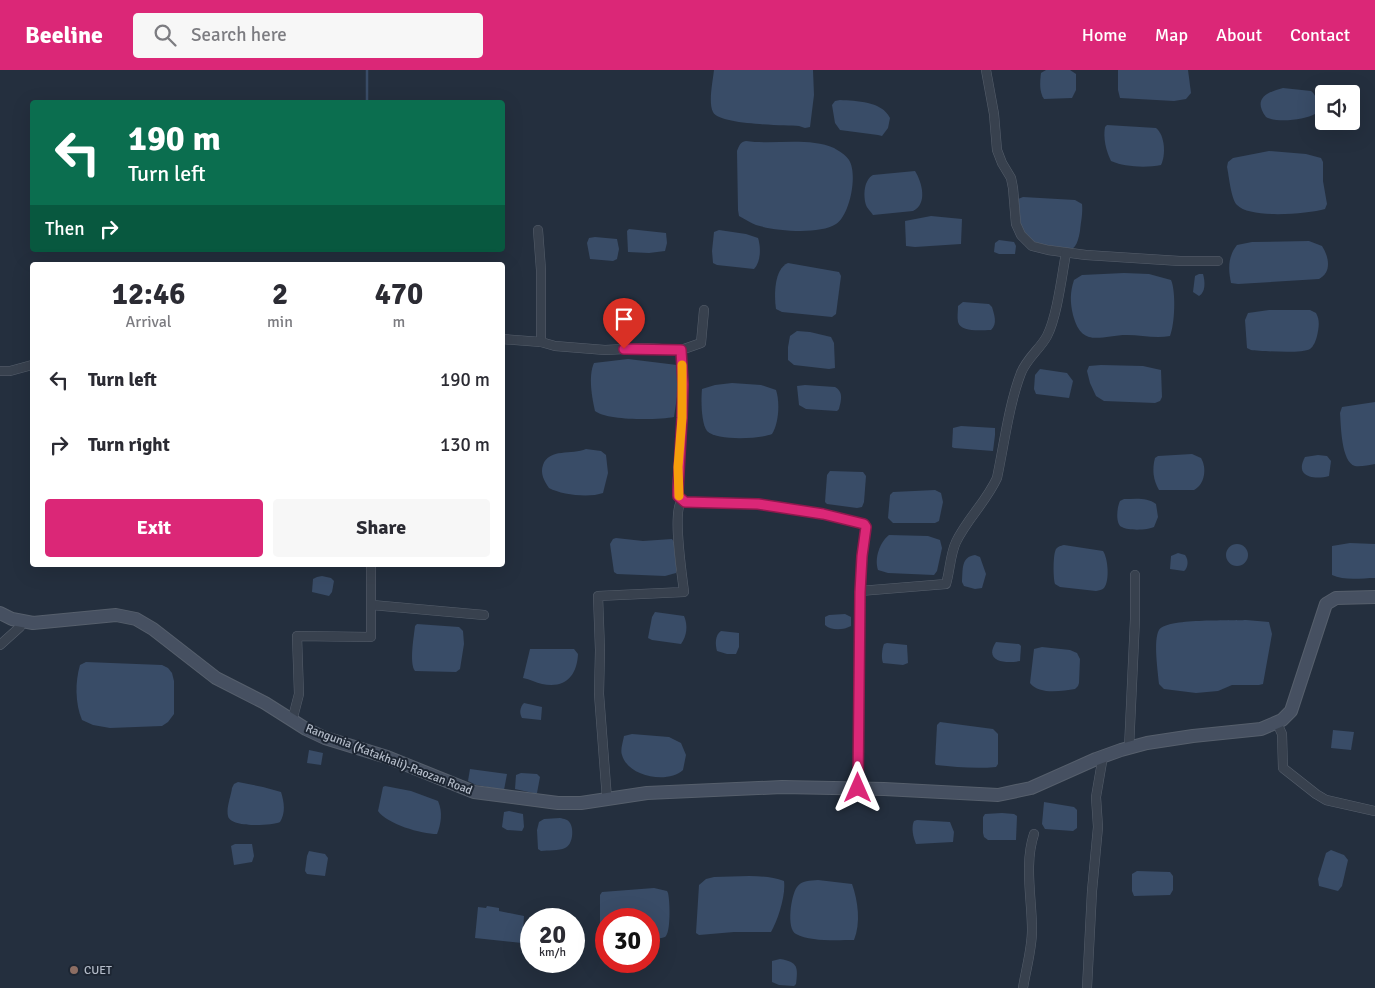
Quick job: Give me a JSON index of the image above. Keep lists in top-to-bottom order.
{
  "streets": {
    "main road": ["Rangunia (Katakhali)-Raozan Road"]
  },
  "places": ["CUET"],
  "page": {
    "header": "Beeline",
    "search": "Search here",
    "nav": [
      "Home",
      "Map",
      "About",
      "Contact"
    ],
    "turn": ["190 m", "Turn left"],
    "then": "Then",
    "eta": [
      "12:46",
      "Arrival",
      "2",
      "min",
      "470",
      "m"
    ],
    "list": [
      {
        "name": "Turn left",
        "value": "190 m"
      },
      {
        "name": "Turn right",
        "value": "130 m"
      }
    ],
    "buttons": ["Exit", "Share"],
    "speed": "20 km/h",
    "limit": "30"
  }
}
